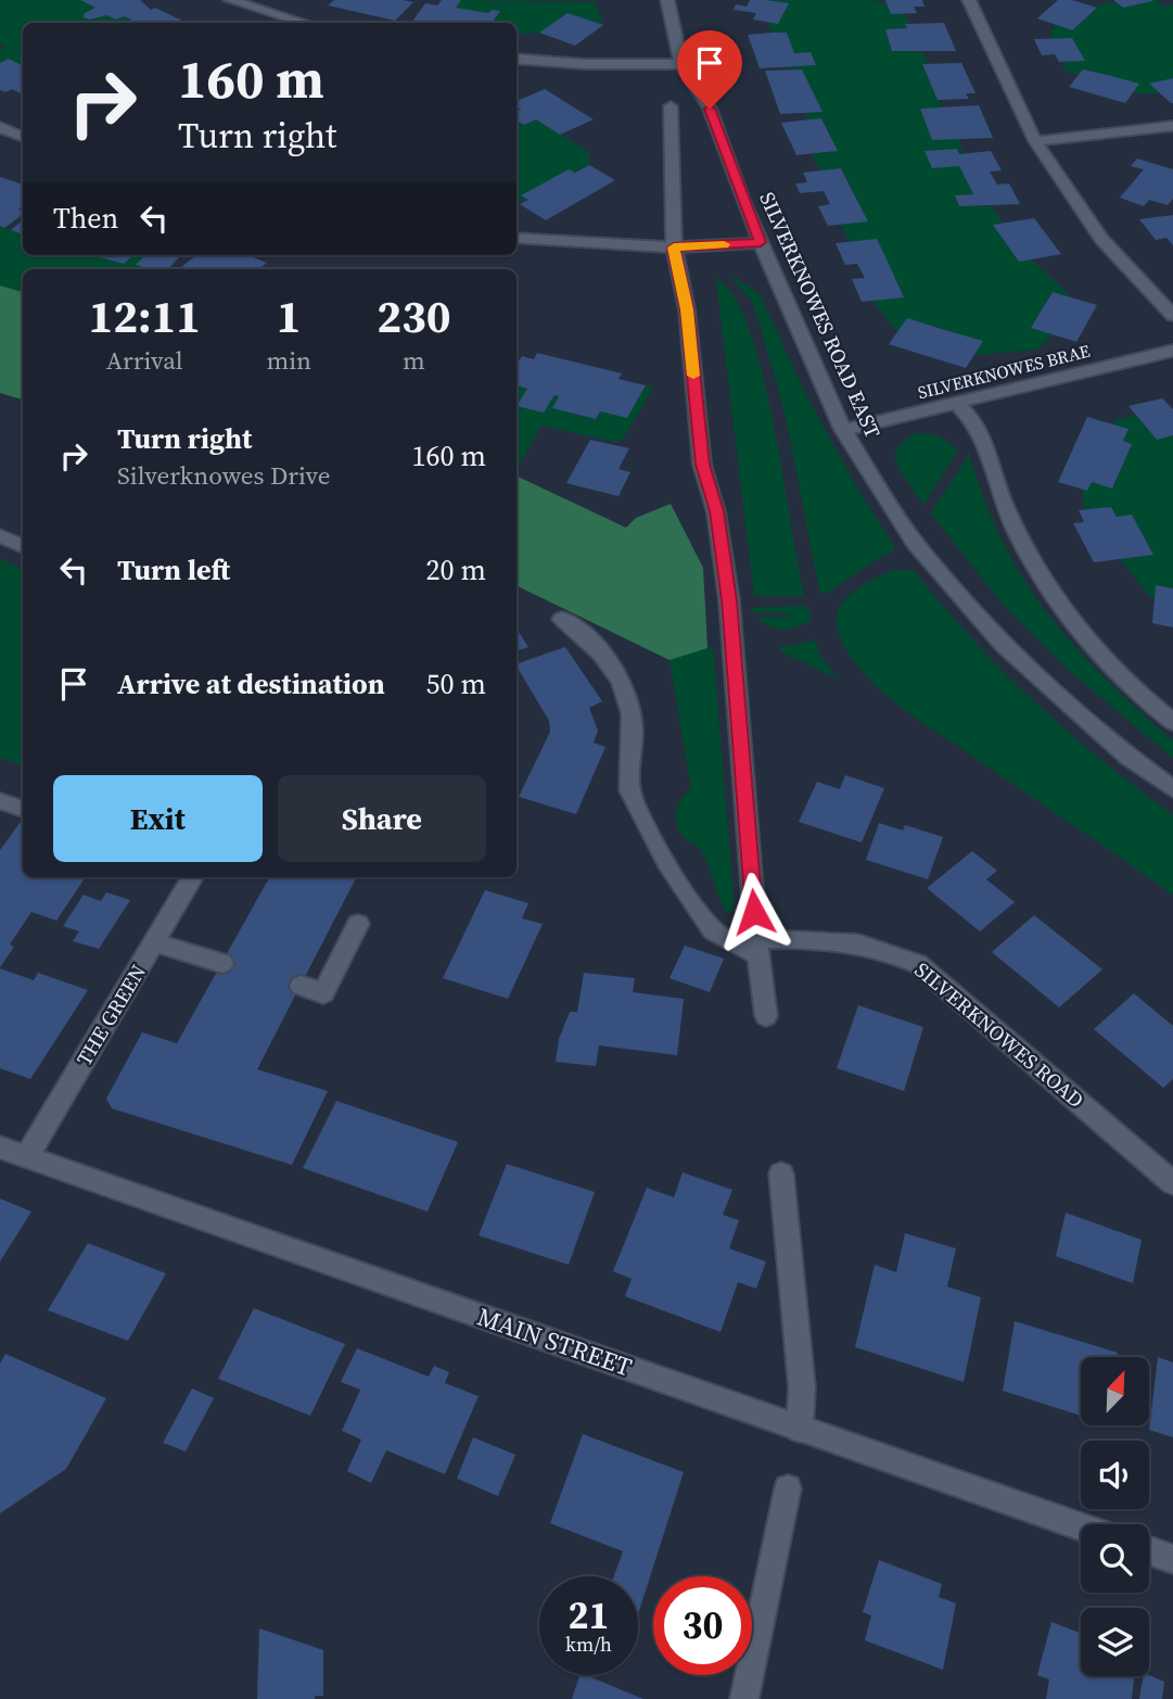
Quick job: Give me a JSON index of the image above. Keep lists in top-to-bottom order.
{
  "streets": {
    "street": [
      "SILVERKNOWES ROAD EAST",
      "SILVERKNOWES BRAE",
      "THE GREEN",
      "SILVERKNOWES ROAD",
      "MAIN STREET"
    ]
  },
  "crossings": [
    ["SILVERKNOWES ROAD EAST", "SILVERKNOWES BRAE"],
    ["THE GREEN", "MAIN STREET"]
  ],
  "north": "top right",
  "page": {
    "turn": ["160 m", "Turn right"],
    "then": "Then",
    "eta": [
      "12:11",
      "Arrival",
      "1",
      "min",
      "230",
      "m"
    ],
    "list": [
      {
        "name": "Turn right",
        "note": "Silverknowes Drive",
        "value": "160 m"
      },
      {
        "name": "Turn left",
        "value": "20 m"
      },
      {
        "name": "Arrive at destination",
        "value": "50 m"
      }
    ],
    "buttons": ["Exit", "Share"],
    "speed": "21 km/h",
    "limit": "30"
  }
}
